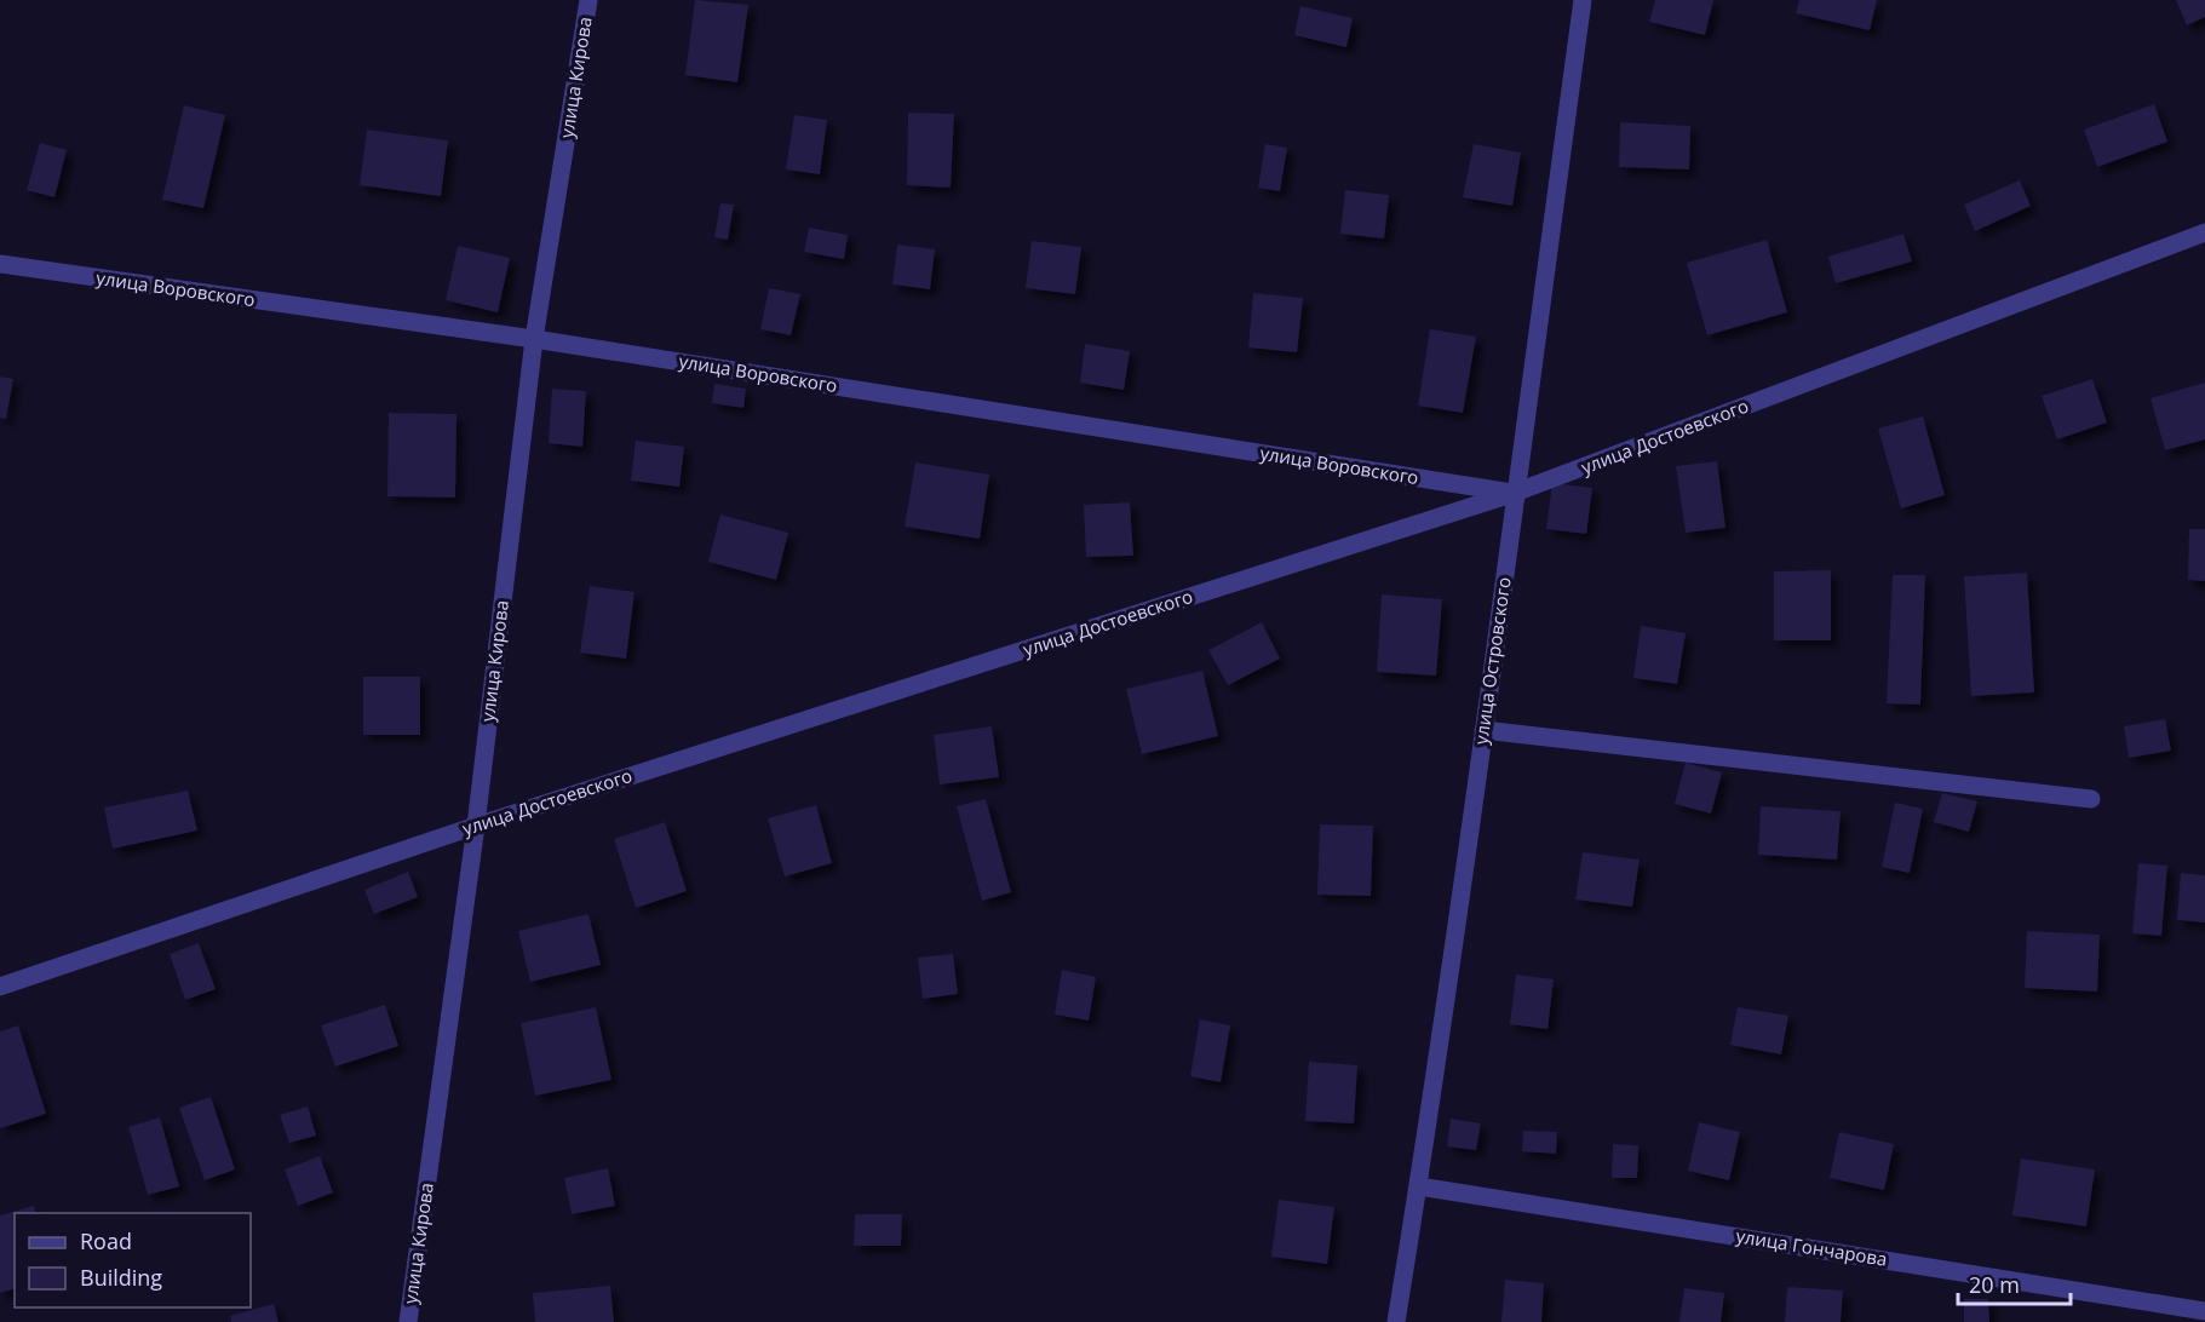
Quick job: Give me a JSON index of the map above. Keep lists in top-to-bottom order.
{
  "streets": {
    "street": [
      "улица Кирова",
      "улица Воровского",
      "улица Достоевского",
      "улица Островского",
      "улица Гончарова"
    ]
  },
  "crossings": [
    ["улица Кирова", "улица Воровского"],
    ["улица Кирова", "улица Достоевского"],
    ["улица Воровского", "улица Достоевского"],
    ["улица Воровского", "улица Островского"],
    ["улица Достоевского", "улица Островского"],
    ["улица Островского", "улица Гончарова"]
  ],
  "legend": ["Road", "Building"],
  "scale_bar": "20 m"
}
